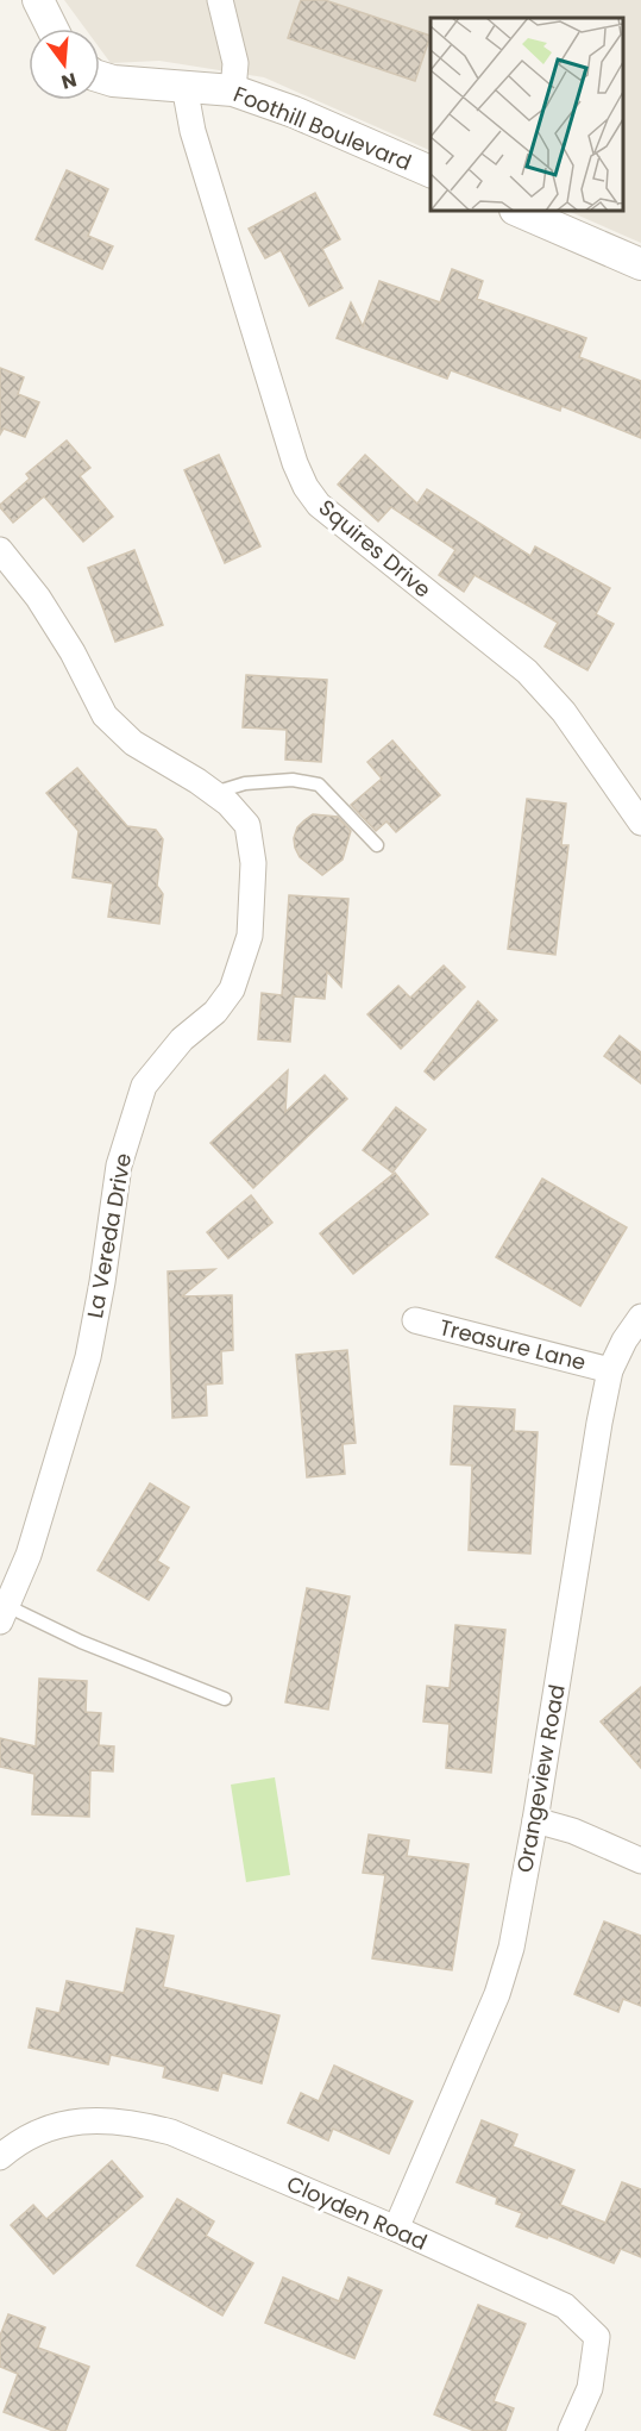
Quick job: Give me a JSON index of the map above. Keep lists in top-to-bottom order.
{
  "streets": {
    "street": [
      "Foothill Boulevard",
      "Squires Drive",
      "La Vereda Drive",
      "Treasure Lane",
      "Orangeview Road",
      "Cloyden Road"
    ]
  },
  "crossings": [
    ["Foothill Boulevard", "Squires Drive"],
    ["Treasure Lane", "Orangeview Road"],
    ["Orangeview Road", "Cloyden Road"]
  ],
  "north": "bottom"
}
